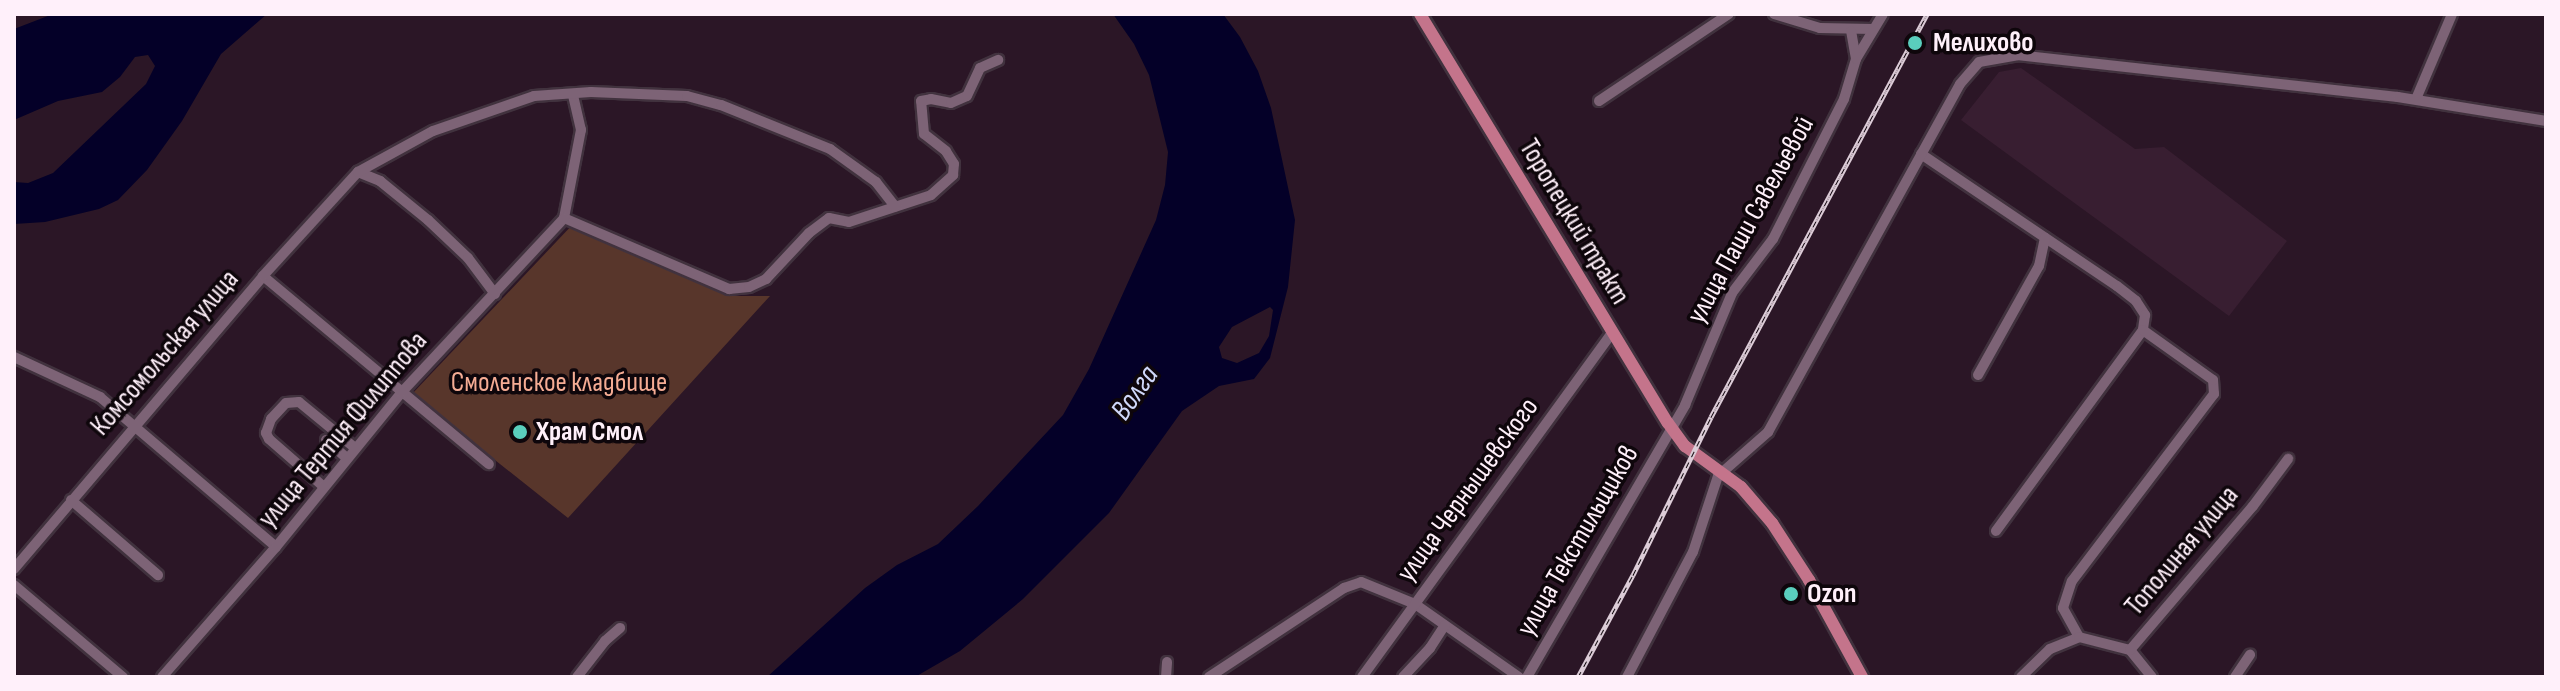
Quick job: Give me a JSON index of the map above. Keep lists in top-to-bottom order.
{
  "streets": {
    "main road": ["Торопецкий тракт"],
    "street": [
      "улица Паши Савельевой",
      "Комсомольская улица",
      "улица Тертия Филиппова",
      "улица Чернышевского",
      "улица Текстильщиков",
      "Тополиная улица"
    ]
  },
  "crossings": [
    ["улица Паши Савельевой", "Торопецкий тракт"],
    ["улица Паши Савельевой", "улица Текстильщиков"],
    ["Торопецкий тракт", "улица Чернышевского"],
    ["Торопецкий тракт", "улица Текстильщиков"]
  ],
  "water": ["Волга"],
  "parks": ["Смоленское кладбище"],
  "places": ["Мелихово", "Храм Смол", "Ozon"]
}
